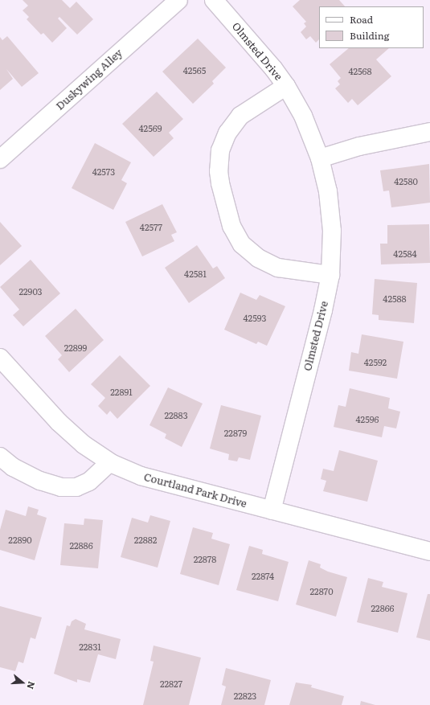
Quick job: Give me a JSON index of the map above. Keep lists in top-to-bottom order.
{
  "streets": {
    "street": ["Olmsted Drive", "Duskywing Alley", "Courtland Park Drive"]
  },
  "crossings": [
    ["Olmsted Drive", "Courtland Park Drive"]
  ],
  "house_numbers": [
    "42565",
    "42568",
    "42569",
    "42573",
    "42580",
    "42577",
    "42584",
    "42581",
    "22903",
    "42588",
    "42593",
    "22899",
    "42592",
    "22891",
    "22883",
    "42596",
    "22879",
    "22890",
    "22882",
    "22886",
    "22878",
    "22874",
    "22870",
    "22866",
    "22831",
    "22827",
    "22823"
  ],
  "legend": ["Road", "Building"],
  "north": "right"
}
